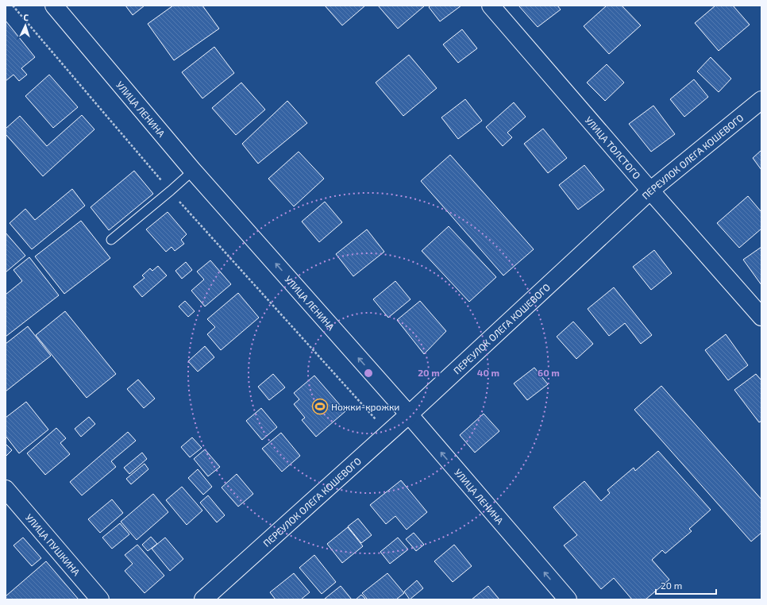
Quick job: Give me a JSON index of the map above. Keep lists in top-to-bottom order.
{
  "streets": {
    "street": [
      "УЛИЦА ЛЕНИНА",
      "УЛИЦА ТОЛСТОГО",
      "ПЕРЕУЛОК ОЛЕГА КОШЕВОГО",
      "УЛИЦА ПУШКИНА"
    ]
  },
  "crossings": [
    ["УЛИЦА ЛЕНИНА", "ПЕРЕУЛОК ОЛЕГА КОШЕВОГО"],
    ["УЛИЦА ТОЛСТОГО", "ПЕРЕУЛОК ОЛЕГА КОШЕВОГО"]
  ],
  "one_way": ["УЛИЦА ЛЕНИНА"],
  "places": {
    "sports": ["Ножки-крожки"]
  },
  "scale_bar": "20 m",
  "north": "top",
  "rings": ["20 m", "40 m", "60 m"]
}
